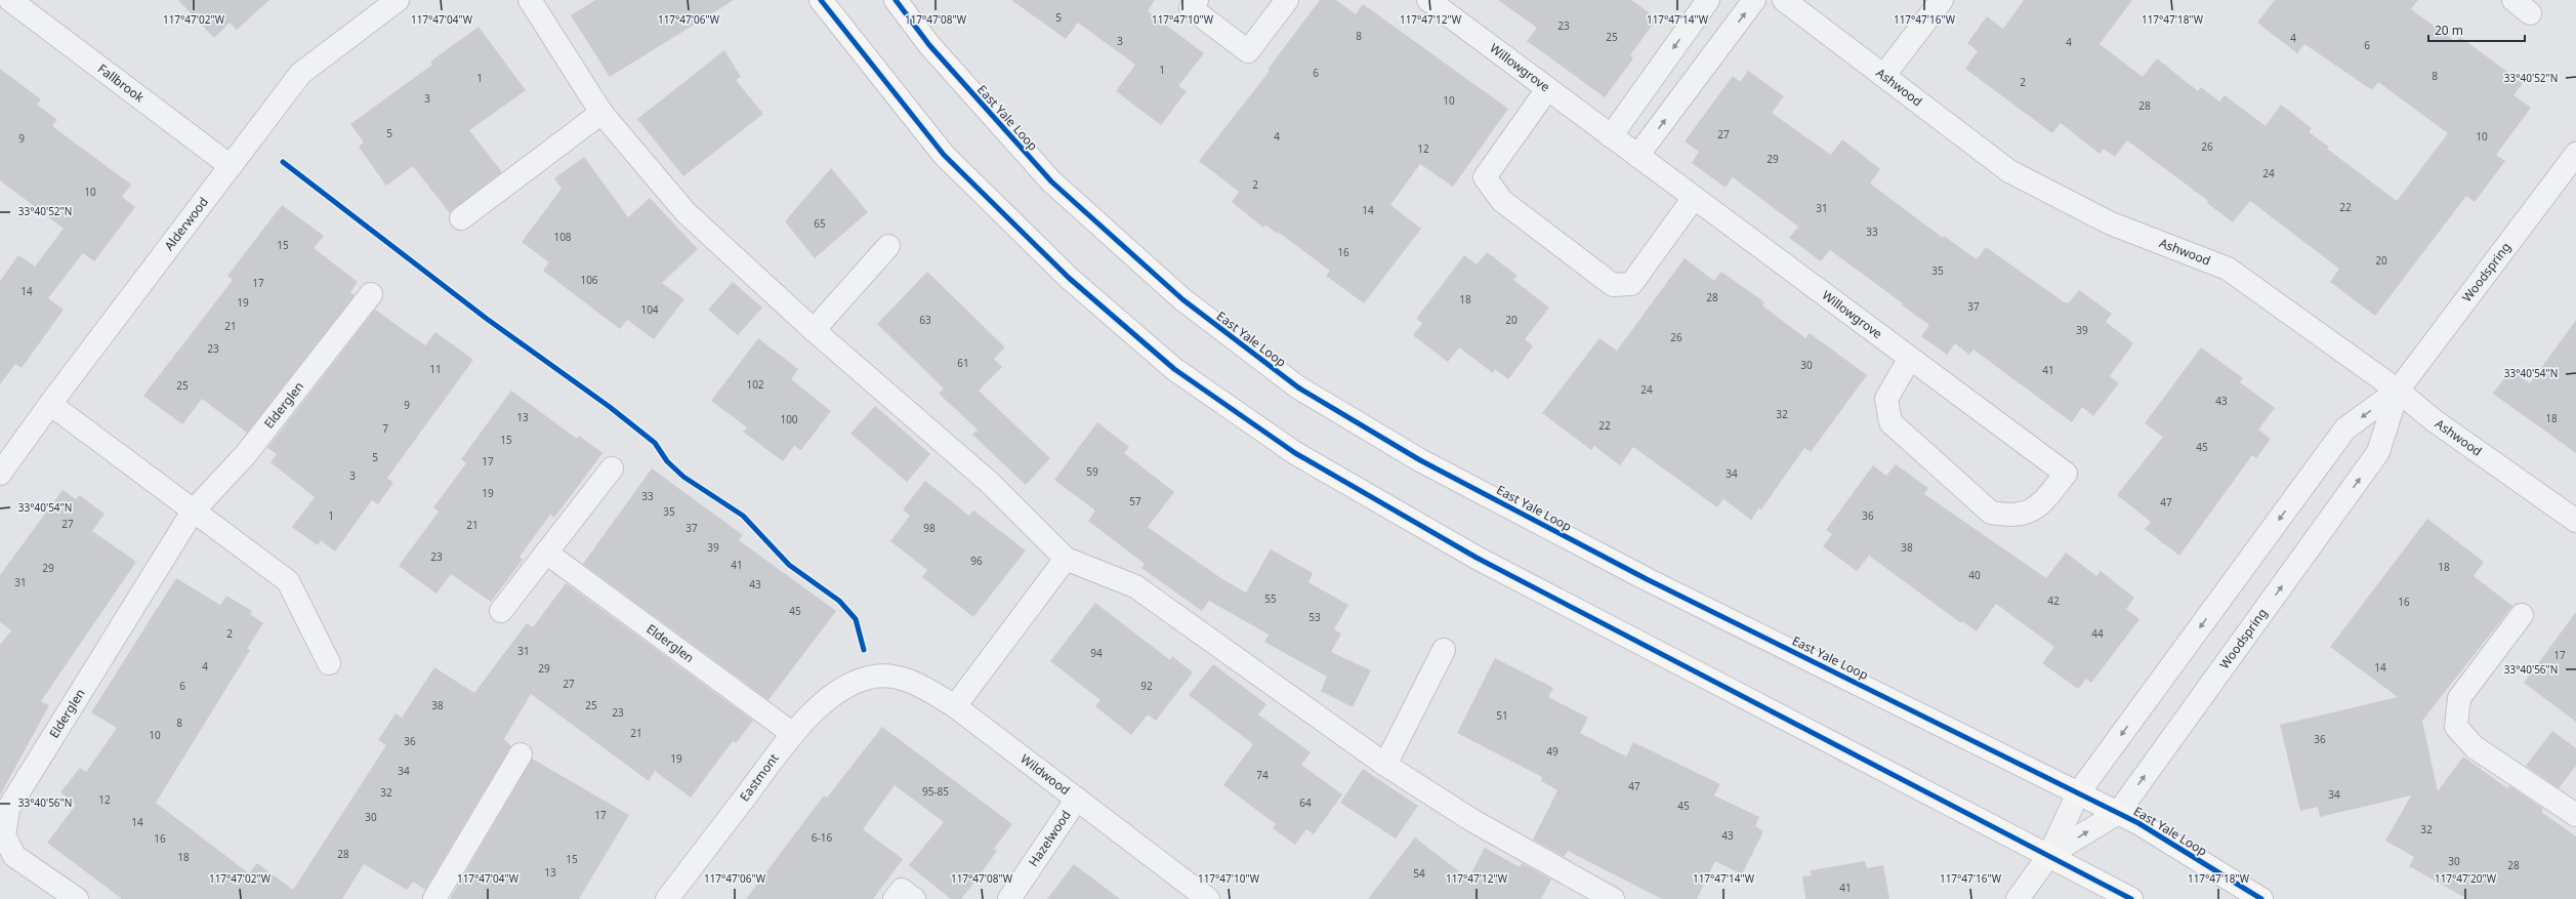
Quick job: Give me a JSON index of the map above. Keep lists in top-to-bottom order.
{
  "streets": {
    "main road": ["East Yale Loop"],
    "street": [
      "Willowgrove",
      "Fallbrook",
      "Ashwood",
      "Alderwood",
      "Woodspring",
      "Elderglen",
      "Wildwood",
      "Eastmont",
      "Hazelwood"
    ]
  },
  "crossings": [
    ["Fallbrook", "Alderwood"],
    ["Ashwood", "Woodspring"],
    ["East Yale Loop", "Woodspring"],
    ["Elderglen", "Eastmont"],
    ["Wildwood", "Eastmont"],
    ["Wildwood", "Hazelwood"]
  ],
  "house_numbers": [
    "5",
    "23",
    "8",
    "25",
    "4",
    "3",
    "4",
    "6",
    "1",
    "6",
    "8",
    "1",
    "2",
    "3",
    "10",
    "28",
    "5",
    "27",
    "4",
    "10",
    "9",
    "26",
    "12",
    "29",
    "24",
    "2",
    "10",
    "22",
    "31",
    "14",
    "65",
    "33",
    "108",
    "15",
    "16",
    "20",
    "35",
    "106",
    "17",
    "14",
    "28",
    "18",
    "19",
    "37",
    "104",
    "63",
    "20",
    "21",
    "39",
    "26",
    "23",
    "61",
    "30",
    "11",
    "41",
    "102",
    "25",
    "24",
    "43",
    "9",
    "32",
    "13",
    "18",
    "100",
    "22",
    "7",
    "15",
    "45",
    "5",
    "17",
    "59",
    "34",
    "3",
    "19",
    "33",
    "57",
    "47",
    "35",
    "1",
    "36",
    "27",
    "21",
    "37",
    "98",
    "39",
    "38",
    "23",
    "96",
    "41",
    "18",
    "29",
    "40",
    "31",
    "43",
    "55",
    "42",
    "16",
    "45",
    "53",
    "2",
    "44",
    "31",
    "94",
    "17",
    "4",
    "14",
    "29",
    "27",
    "6",
    "92",
    "38",
    "25",
    "23",
    "51",
    "8",
    "21",
    "10",
    "36",
    "36",
    "49",
    "19",
    "34",
    "74",
    "47",
    "95-85",
    "32",
    "34",
    "12",
    "64",
    "45",
    "17",
    "30",
    "14",
    "32",
    "43",
    "6-16",
    "16",
    "28",
    "18",
    "15",
    "30",
    "28",
    "13",
    "54",
    "41"
  ],
  "scale_bar": "20 m",
  "coordinates": [
    "117°47'02\"W",
    "117°47'04\"W",
    "117°47'06\"W",
    "117°47'08\"W",
    "117°47'10\"W",
    "117°47'12\"W",
    "117°47'14\"W",
    "117°47'16\"W",
    "117°47'18\"W",
    "33°40'52\"N",
    "33°40'54\"N",
    "33°40'56\"N",
    "117°47'20\"W"
  ]
}
